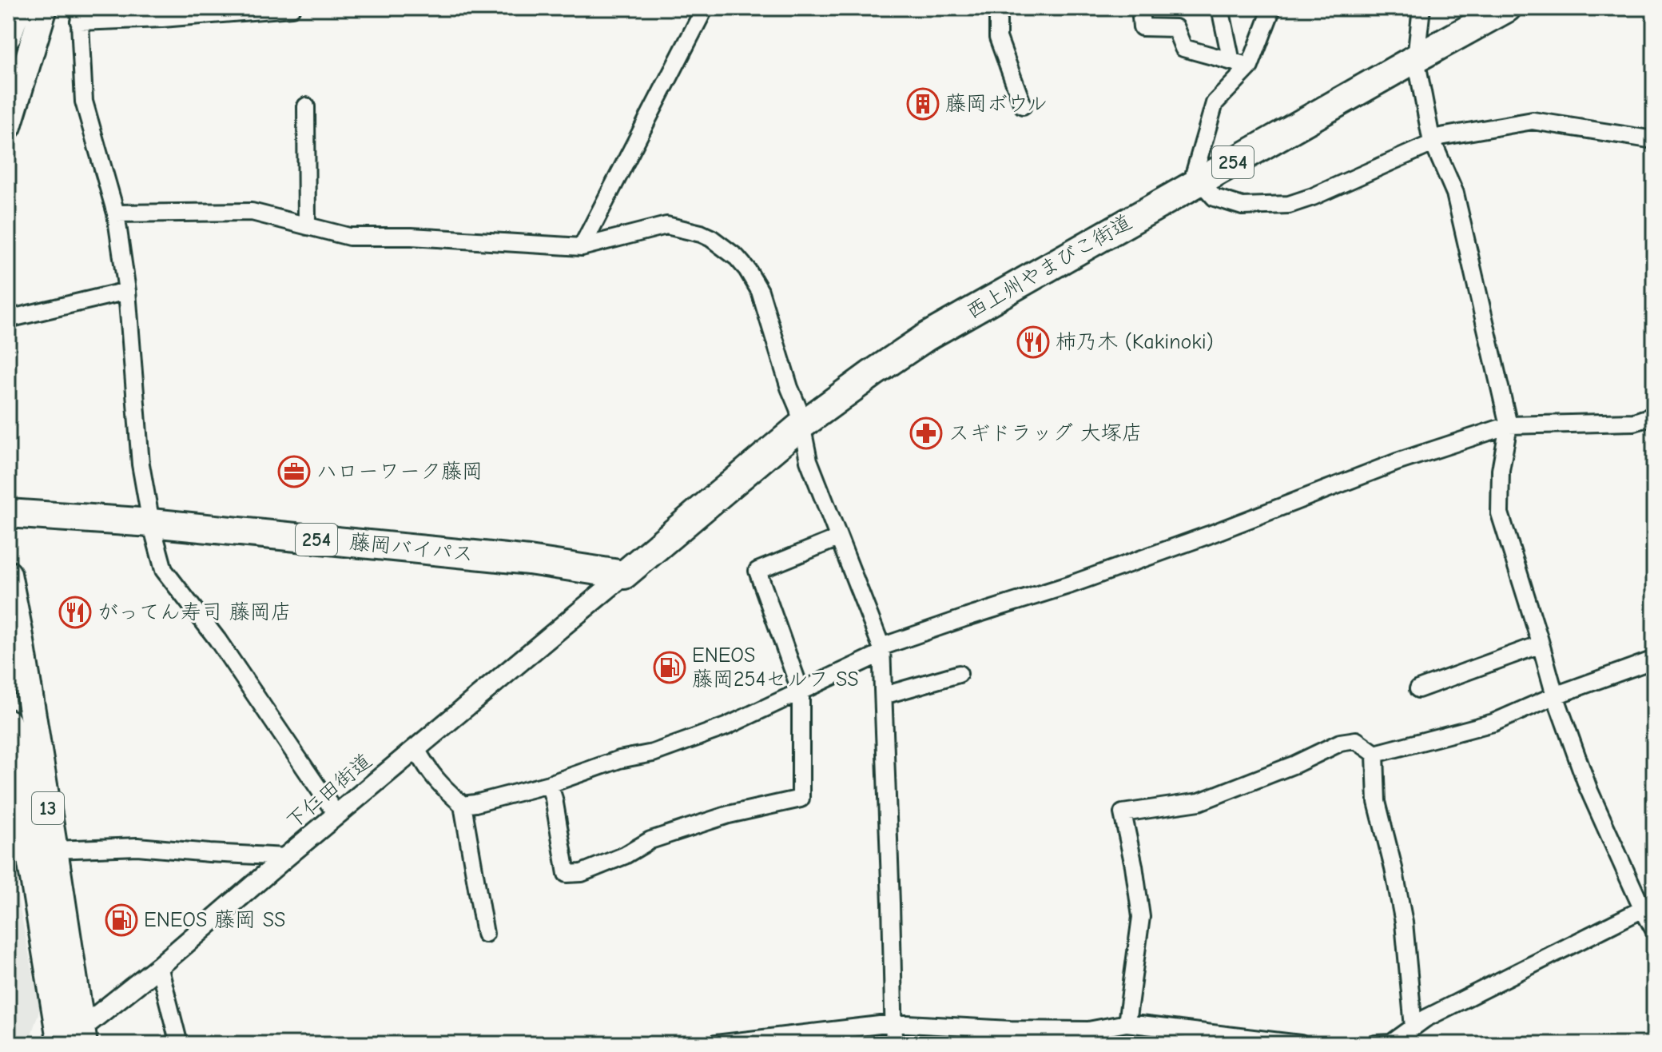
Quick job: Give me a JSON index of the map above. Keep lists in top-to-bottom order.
{
  "streets": {
    "highway": ["254", "西上州やまびこ街道", "藤岡バイパス"],
    "main road": ["13"],
    "street": ["下仁田街道"]
  },
  "crossings": [
    ["西上州やまびこ街道", "藤岡バイパス"],
    ["西上州やまびこ街道", "下仁田街道"],
    ["藤岡バイパス", "下仁田街道"],
    ["下仁田街道", "13"]
  ],
  "places": {
    "building": ["藤岡ボウル"],
    "restaurant": ["柿乃木 (Kakinoki)", "がってん寿司 藤岡店"],
    "pharmacy": ["スギドラッグ 大塚店"],
    "office": ["ハローワーク藤岡"],
    "fuel station": ["ENEOS 藤岡254セルフ SS", "ENEOS 藤岡 SS"]
  }
}
